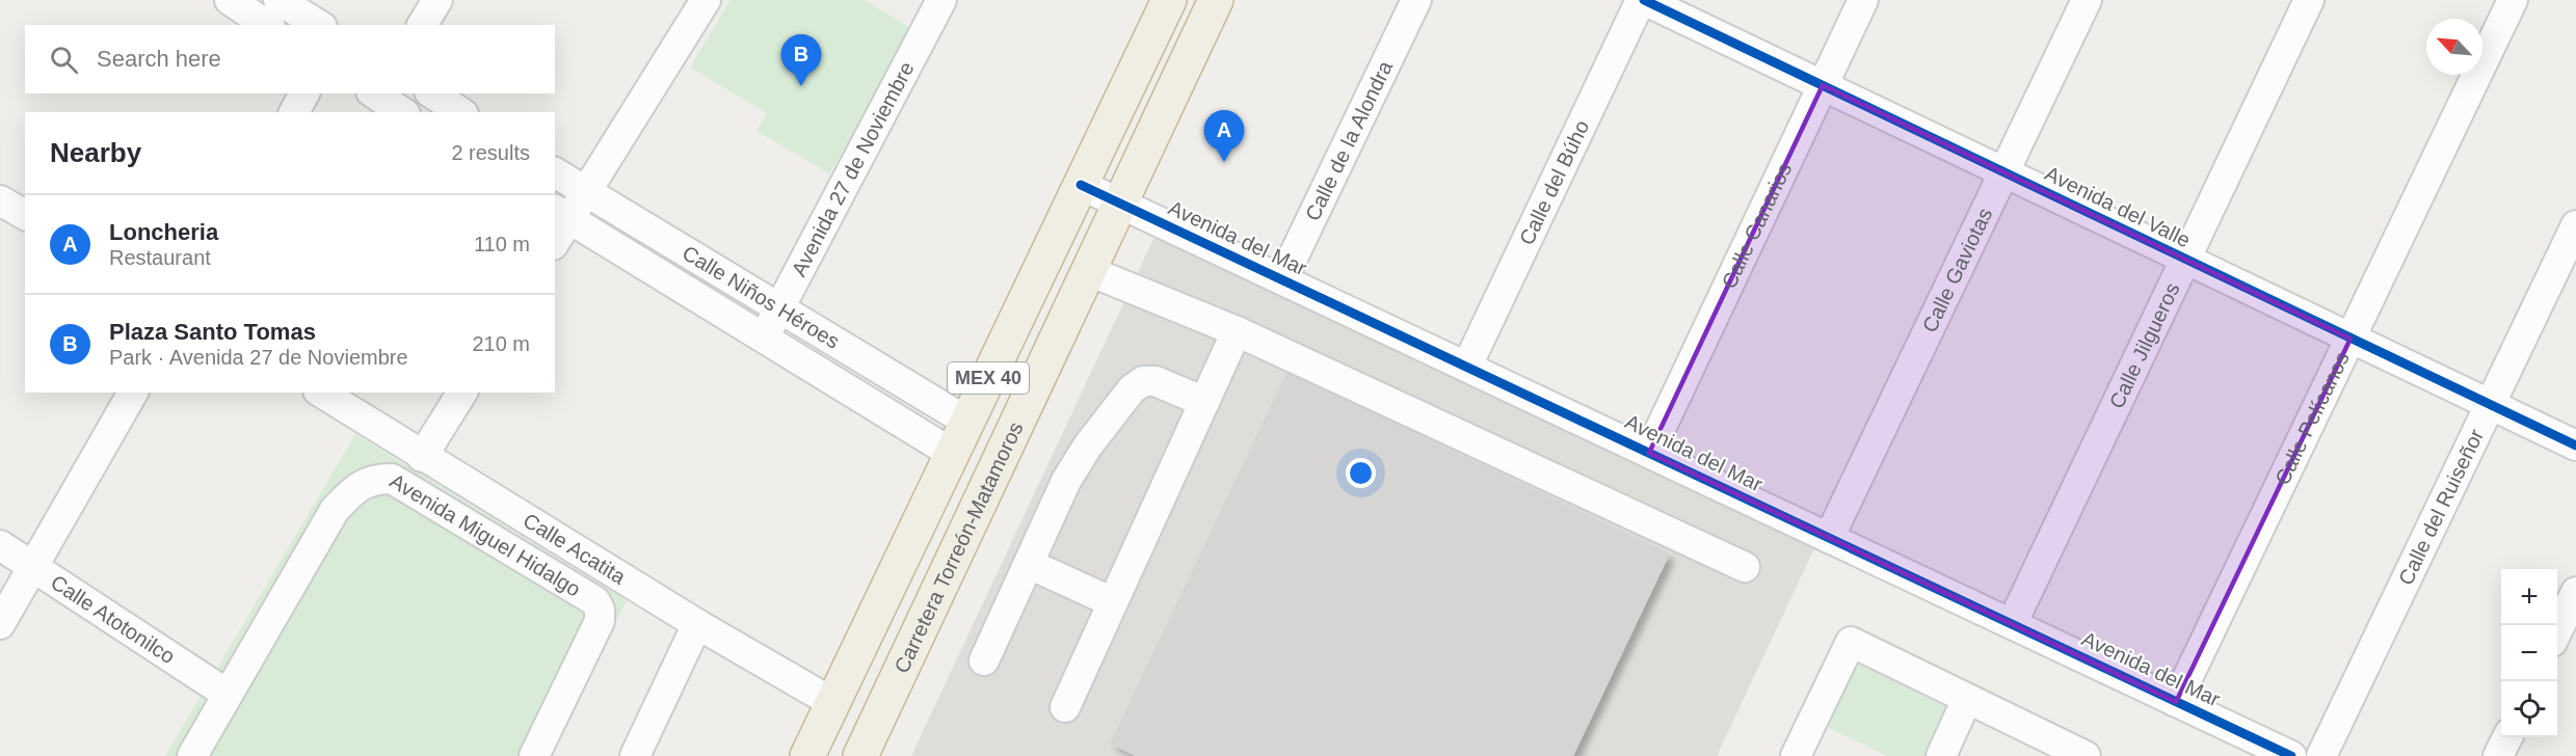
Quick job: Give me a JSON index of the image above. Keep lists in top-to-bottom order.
{
  "streets": {
    "highway": ["MEX 40", "Carretera Torreón-Matamoros"],
    "street": [
      "Calle de la Alondra",
      "Avenida 27 de Noviembre",
      "Calle del Búho",
      "Avenida del Valle",
      "Calle Canarios",
      "Avenida del Mar",
      "Calle Gaviotas",
      "Calle Niños Héroes",
      "Calle Jilgueros",
      "Calle Pelícanos",
      "Calle del Ruiseñor",
      "Avenida Miguel Hidalgo",
      "Calle Acatita",
      "Calle Atotonilco"
    ]
  },
  "crossings": [
    ["Calle de la Alondra", "Avenida del Mar"],
    ["Avenida 27 de Noviembre", "Calle Niños Héroes"],
    ["Calle del Búho", "Avenida del Valle"],
    ["Calle del Búho", "Avenida del Mar"],
    ["Avenida del Valle", "Calle Canarios"],
    ["Avenida del Valle", "Calle Gaviotas"],
    ["Avenida del Valle", "Calle Jilgueros"],
    ["Avenida del Valle", "Calle Pelícanos"],
    ["Avenida del Valle", "Calle del Ruiseñor"],
    ["Calle Canarios", "Avenida del Mar"],
    ["Avenida del Mar", "Calle Gaviotas"],
    ["Avenida del Mar", "Calle Jilgueros"],
    ["Avenida del Mar", "MEX 40"],
    ["Avenida del Mar", "Calle Pelícanos"],
    ["Avenida del Mar", "Carretera Torreón-Matamoros"],
    ["Calle Niños Héroes", "MEX 40"],
    ["MEX 40", "Calle Acatita"],
    ["Avenida Miguel Hidalgo", "Calle Acatita"],
    ["Avenida Miguel Hidalgo", "Calle Atotonilco"]
  ],
  "north": "top left",
  "page": {
    "search": "Search here",
    "pins": ["B", "A"],
    "heading": ["Nearby", "2 results"],
    "list": [
      {
        "mark": "A",
        "name": "Loncheria",
        "note": "Restaurant",
        "value": "110 m"
      },
      {
        "mark": "B",
        "name": "Plaza Santo Tomas",
        "note": "Park · Avenida 27 de Noviembre",
        "value": "210 m"
      }
    ],
    "map_buttons": ["+", "−"]
  }
}
